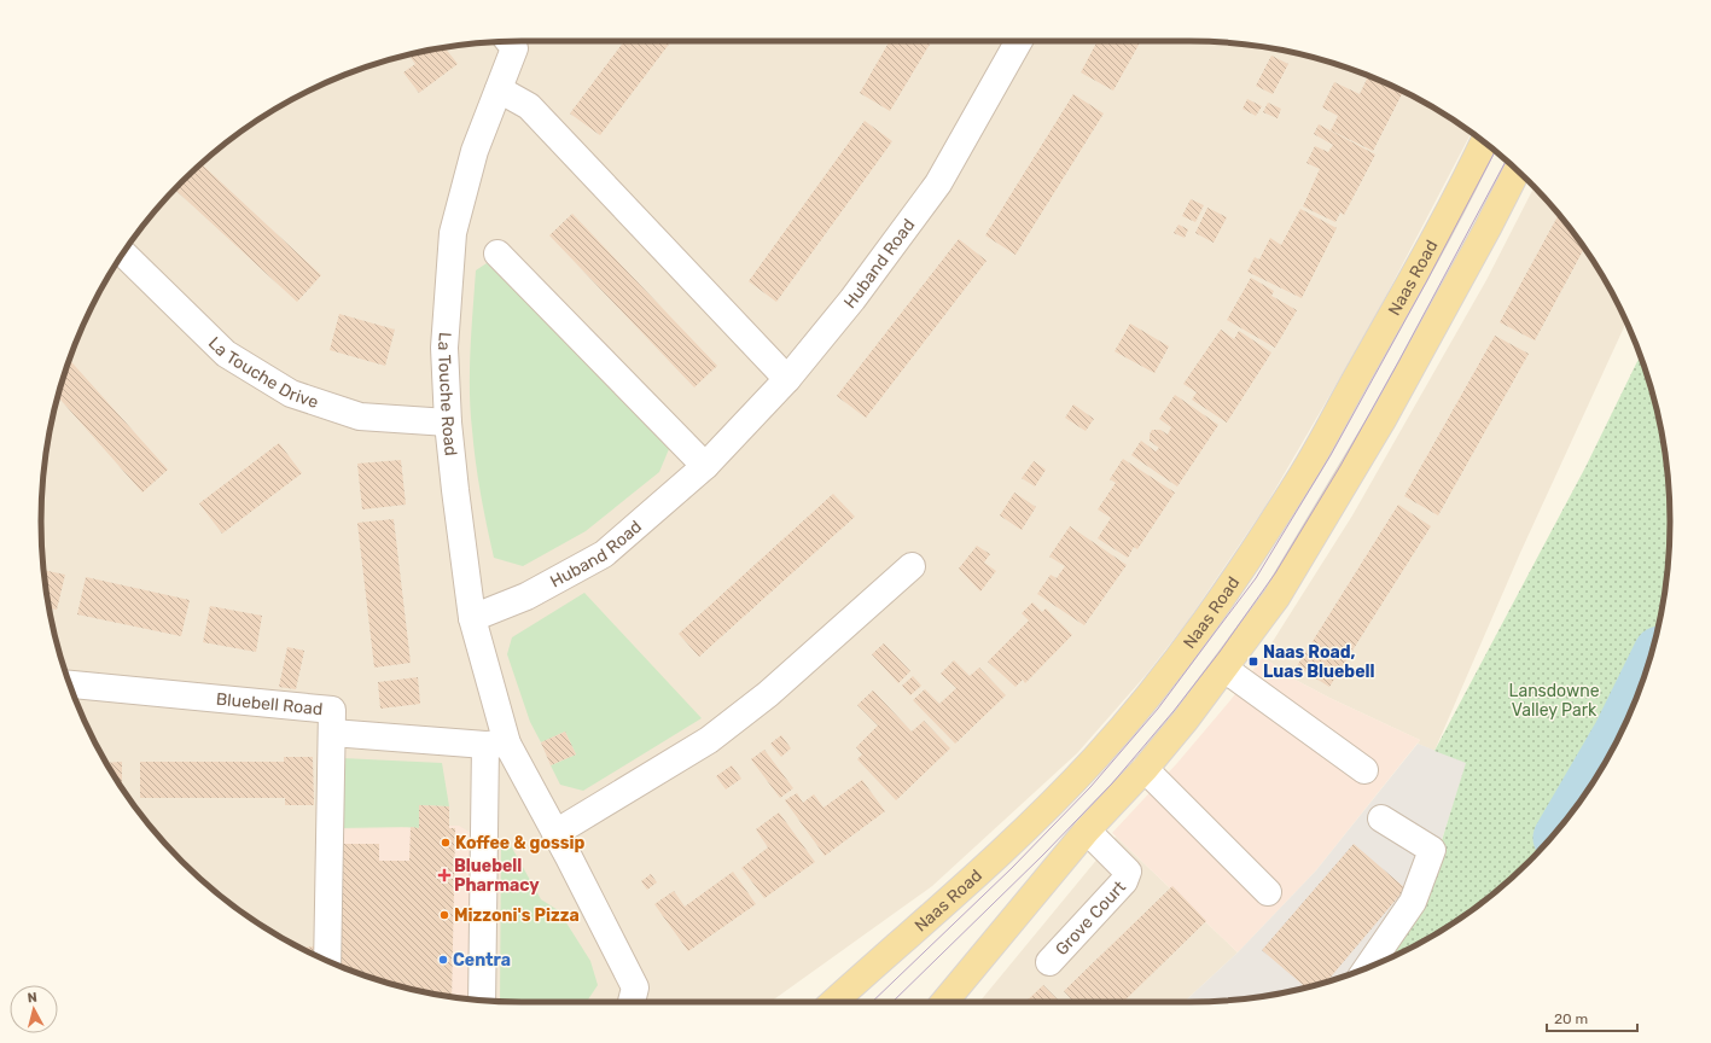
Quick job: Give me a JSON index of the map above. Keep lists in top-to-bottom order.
{
  "streets": {
    "main road": ["Naas Road"],
    "street": [
      "Huband Road",
      "La Touche Drive",
      "La Touche Road",
      "Bluebell Road",
      "Grove Court"
    ]
  },
  "crossings": [
    ["Huband Road", "La Touche Road"],
    ["La Touche Drive", "La Touche Road"],
    ["La Touche Road", "Bluebell Road"]
  ],
  "parks": ["Lansdowne Valley Park"],
  "places": {
    "transit": ["Naas Road, Luas Bluebell"],
    "other": ["Koffee & gossip", "Mizzoni's Pizza", "Centra"],
    "health": ["Bluebell Pharmacy"]
  },
  "scale_bar": "20 m",
  "north": "top"
}
